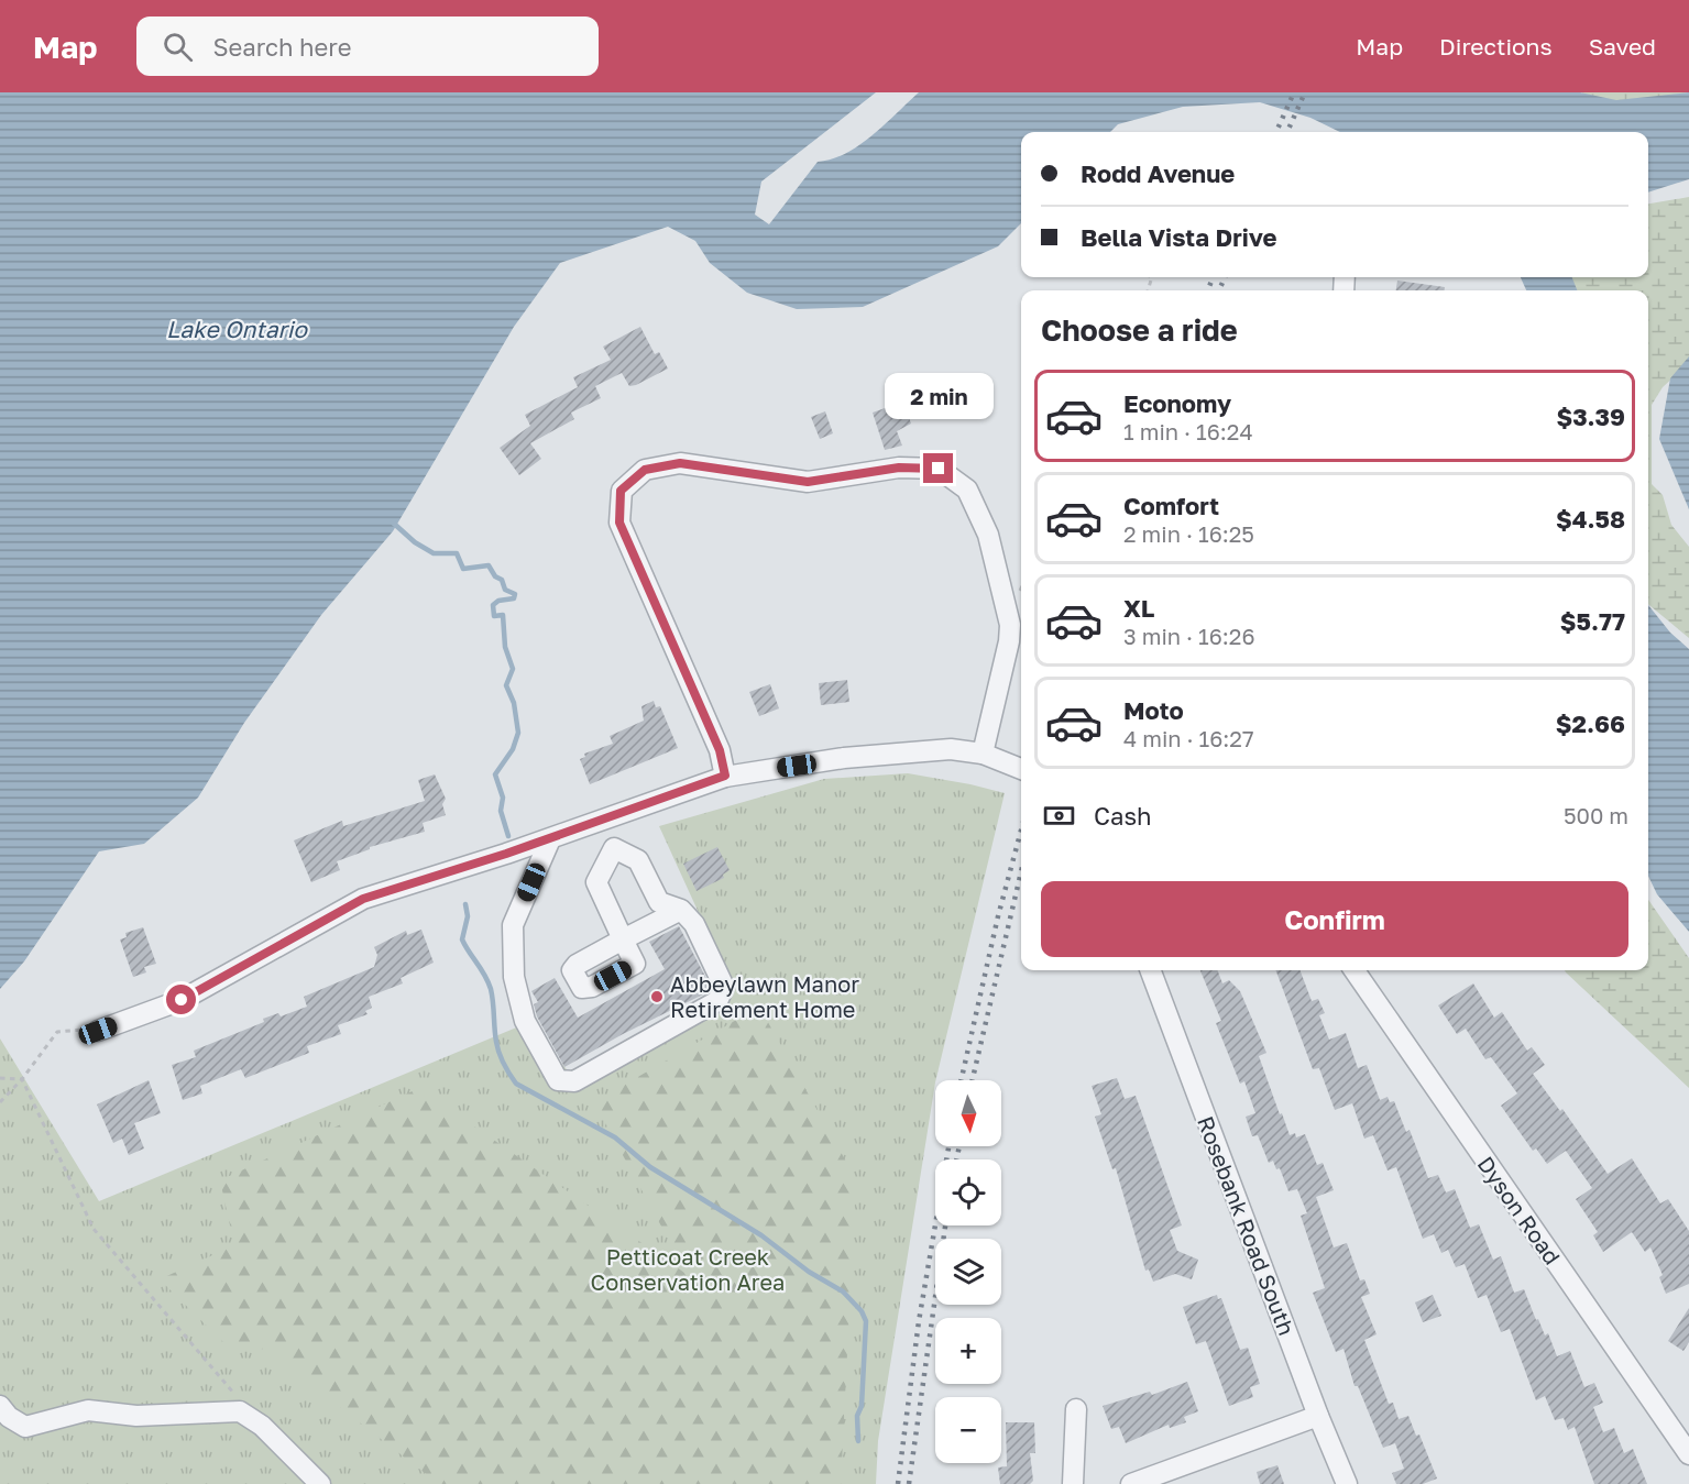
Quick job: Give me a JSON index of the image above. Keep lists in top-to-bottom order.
{
  "streets": {
    "street": ["Dyson Road", "Rosebank Road South"]
  },
  "water": ["Lake Ontario"],
  "parks": ["Petticoat Creek Conservation Area"],
  "places": ["Abbeylawn Manor Retirement Home"],
  "north": "bottom",
  "page": {
    "header": "Map",
    "search": "Search here",
    "nav": ["Map", "Directions", "Saved"],
    "banner": ["Rodd Avenue", "Bella Vista Drive"],
    "heading": "Choose a ride",
    "list": [
      {
        "name": "Economy",
        "note": "1 min · 16:24",
        "value": "$3.39"
      },
      {
        "name": "Comfort",
        "note": "2 min · 16:25",
        "value": "$4.58"
      },
      {
        "name": "XL",
        "note": "3 min · 16:26",
        "value": "$5.77"
      },
      {
        "name": "Moto",
        "note": "4 min · 16:27",
        "value": "$2.66"
      }
    ],
    "bubble": "2 min",
    "pay": ["Cash", "500 m"],
    "buttons": "Confirm",
    "map_buttons": ["+", "−"]
  }
}
